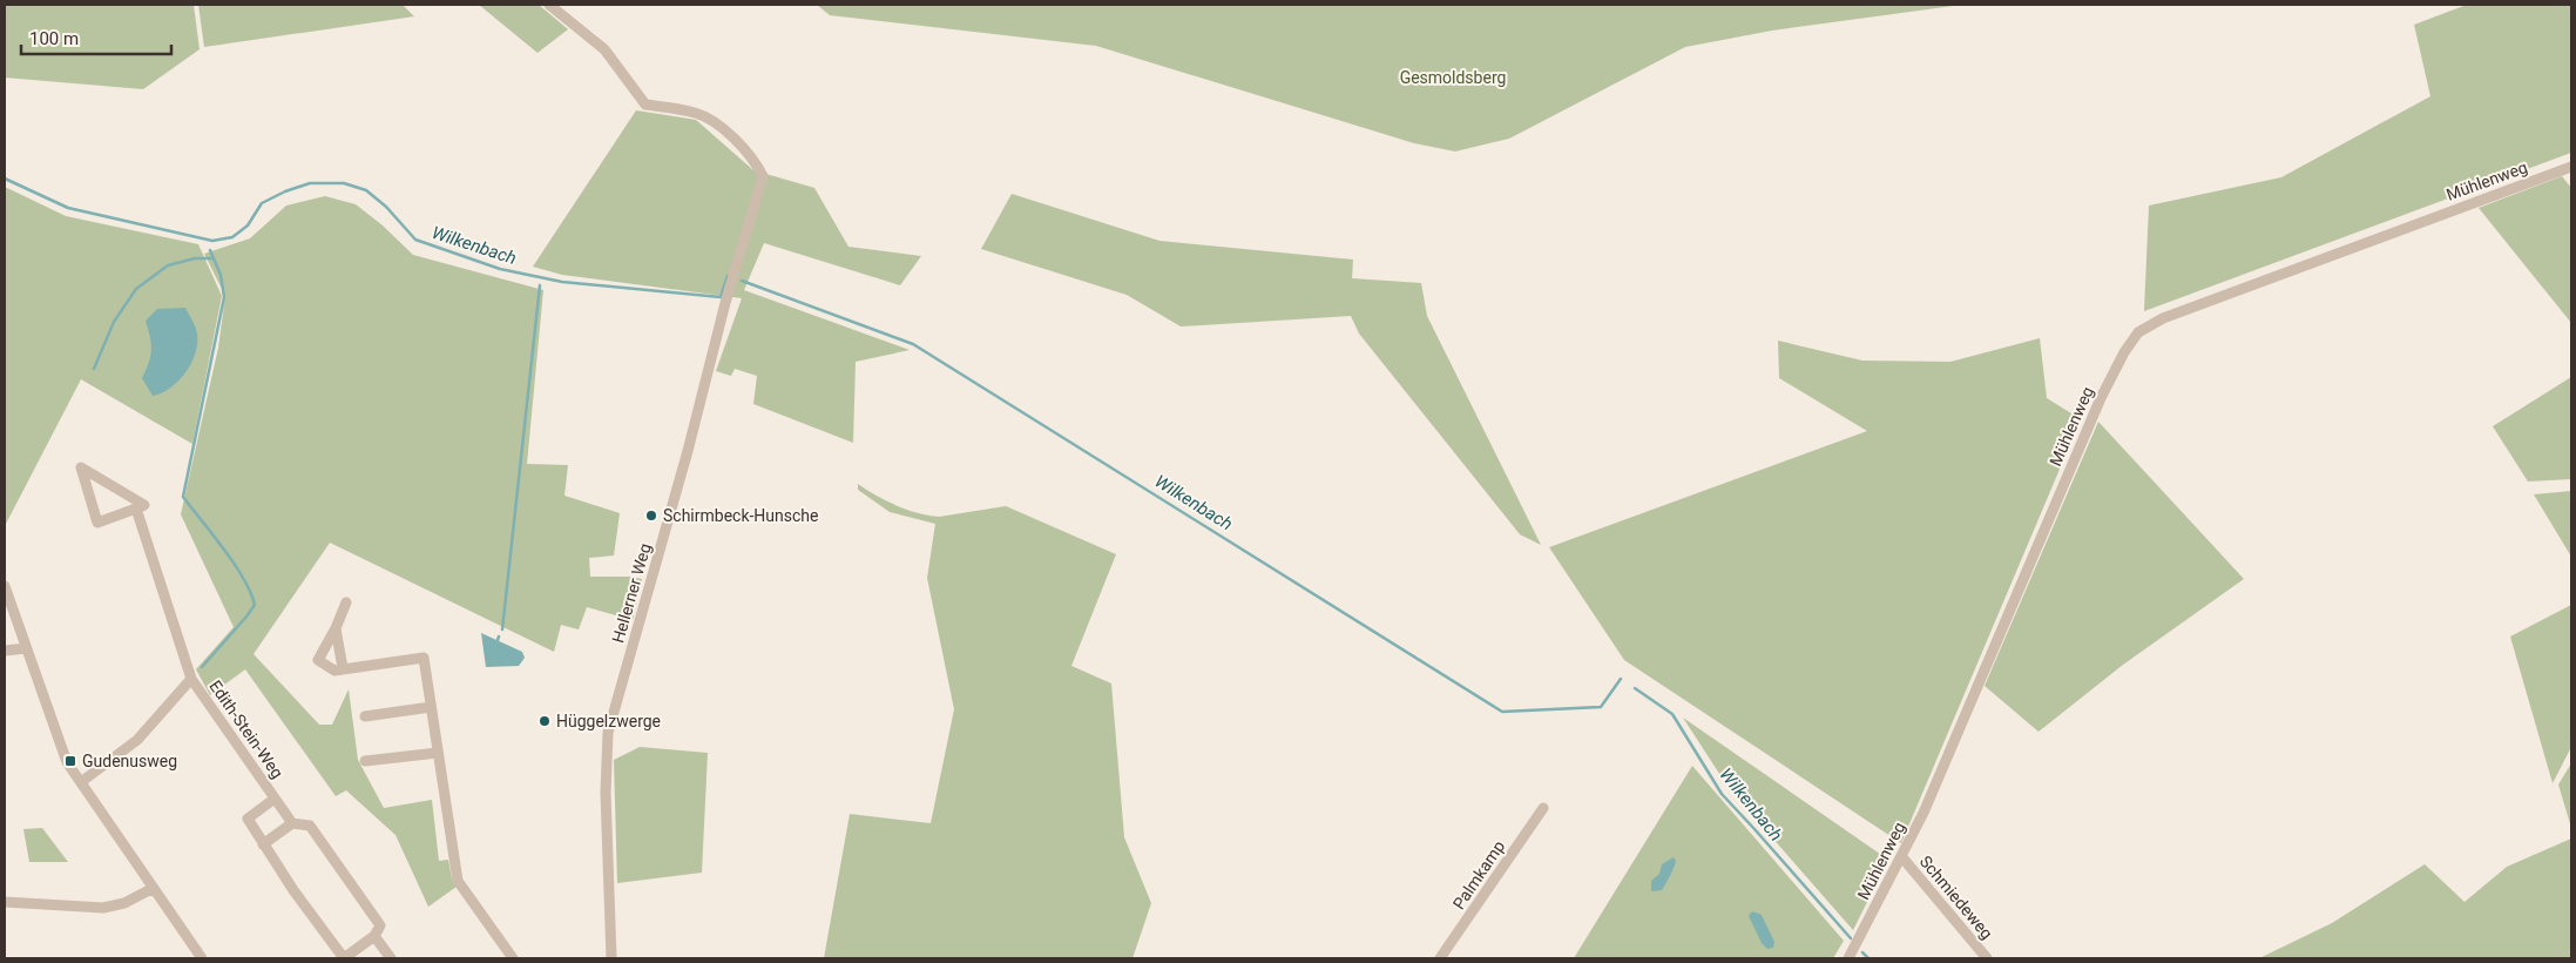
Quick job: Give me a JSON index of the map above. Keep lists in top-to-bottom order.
{
  "streets": {
    "street": [
      "Mühlenweg",
      "Hellerner Weg",
      "Edith-Stein-Weg",
      "Palmkamp",
      "Schmiedeweg"
    ]
  },
  "crossings": [
    ["Mühlenweg", "Schmiedeweg"]
  ],
  "water": ["Wilkenbach"],
  "parks": ["Gesmoldsberg"],
  "places": {
    "other": ["Schirmbeck-Hunsche", "Hüggelzwerge"],
    "transit": ["Gudenusweg"]
  },
  "scale_bar": "100 m"
}
